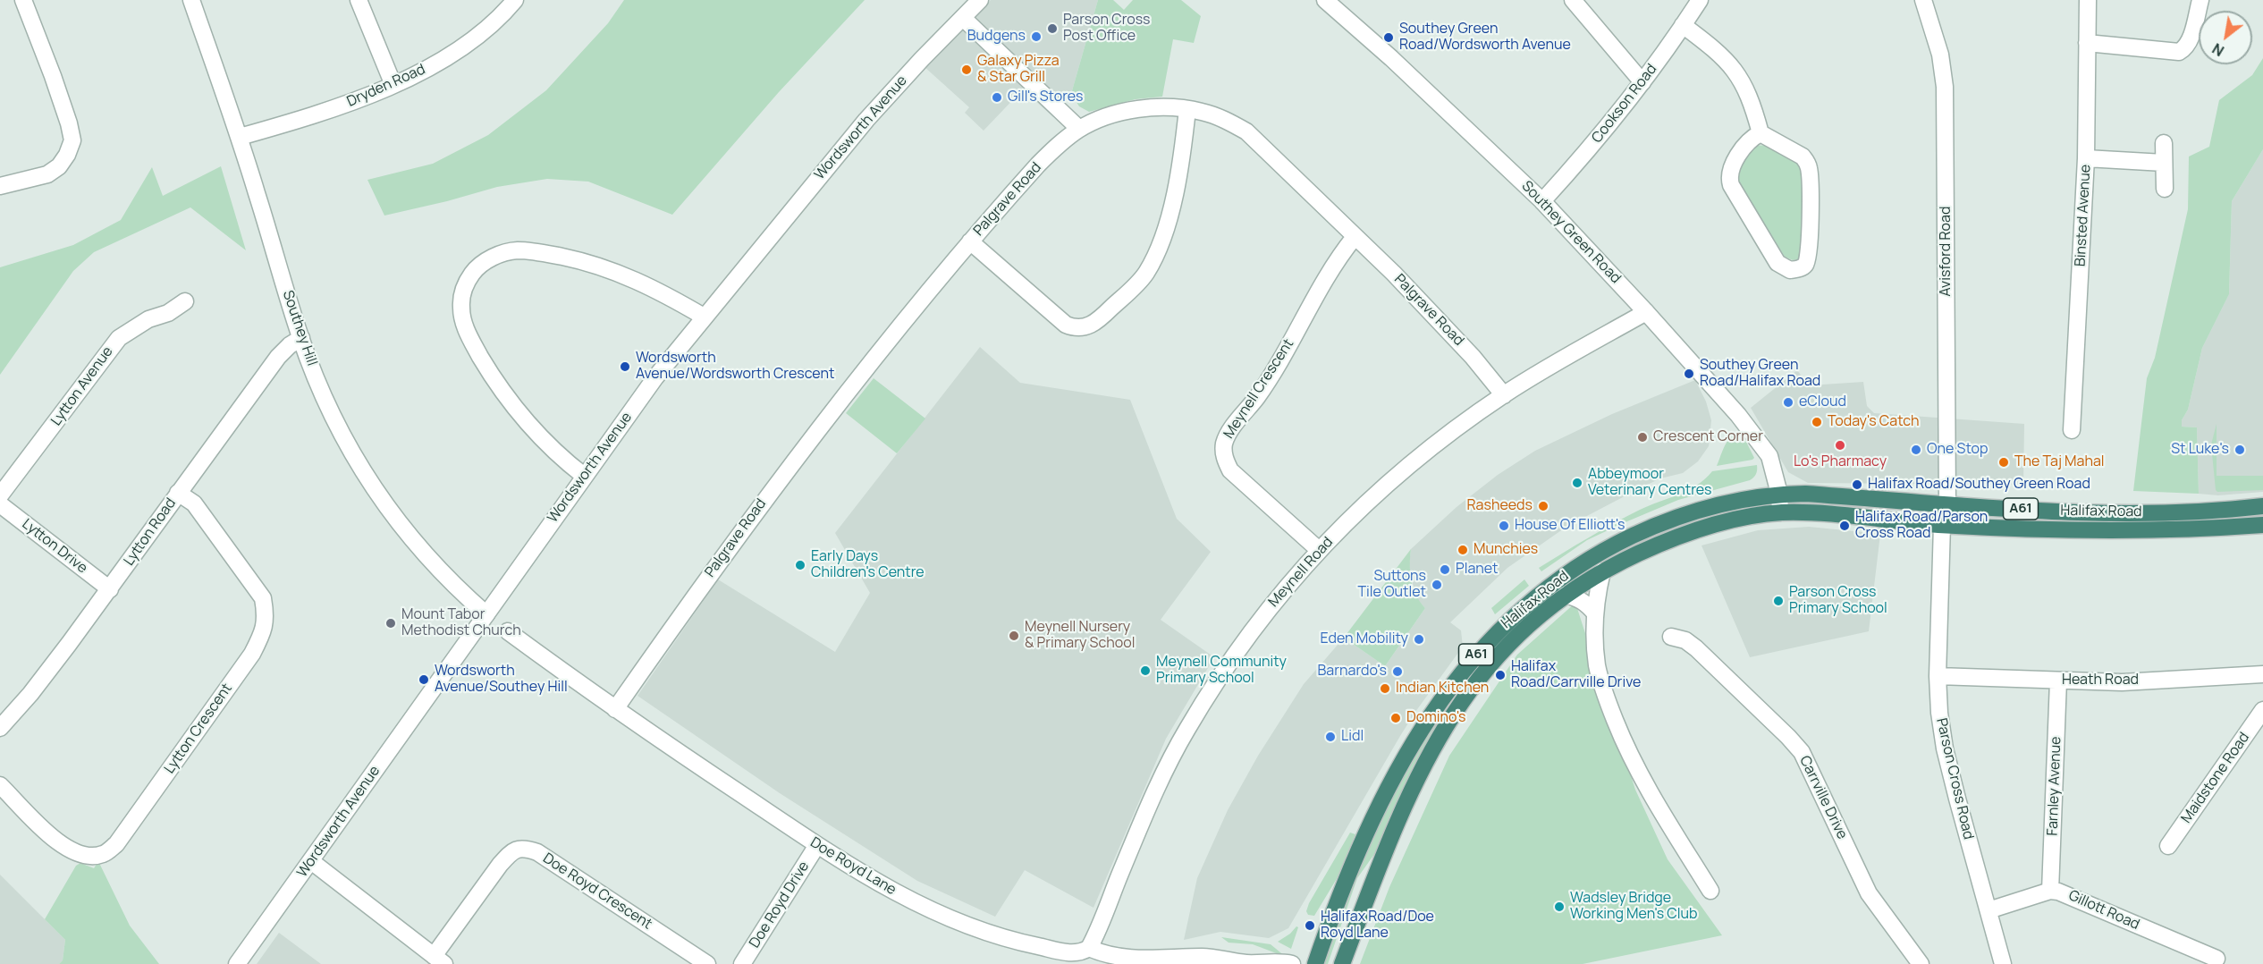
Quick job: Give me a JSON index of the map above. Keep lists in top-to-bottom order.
{
  "streets": {
    "highway": ["A61", "Halifax Road"],
    "street": [
      "Dryden Road",
      "Cookson Road",
      "Wordsworth Avenue",
      "Palgrave Road",
      "Binsted Avenue",
      "Southey Green Road",
      "Avisford Road",
      "Southey Hill",
      "Lytton Avenue",
      "Meynell Crescent",
      "Lytton Road",
      "Lytton Drive",
      "Meynell Road",
      "Heath Road",
      "Lytton Crescent",
      "Maidstone Road",
      "Parson Cross Road",
      "Farnley Avenue",
      "Carrville Drive",
      "Doe Royd Lane",
      "Doe Royd Crescent",
      "Doe Royd Drive",
      "Gillott Road"
    ]
  },
  "crossings": [
    ["Dryden Road", "Southey Hill"],
    ["Cookson Road", "Southey Green Road"],
    ["Wordsworth Avenue", "Southey Hill"],
    ["Wordsworth Avenue", "Doe Royd Crescent"],
    ["Palgrave Road", "Meynell Crescent"],
    ["Palgrave Road", "Meynell Road"],
    ["Palgrave Road", "Doe Royd Lane"],
    ["Southey Green Road", "Halifax Road"],
    ["Southey Green Road", "Meynell Road"],
    ["Avisford Road", "Halifax Road"],
    ["Southey Hill", "Lytton Road"],
    ["Meynell Crescent", "Meynell Road"],
    ["Halifax Road", "Parson Cross Road"],
    ["Lytton Road", "Lytton Drive"],
    ["Lytton Road", "Lytton Crescent"],
    ["Meynell Road", "Doe Royd Lane"],
    ["Heath Road", "Parson Cross Road"],
    ["Heath Road", "Farnley Avenue"],
    ["Parson Cross Road", "Gillott Road"],
    ["Farnley Avenue", "Gillott Road"],
    ["Doe Royd Lane", "Doe Royd Drive"]
  ],
  "places": [
    "Parson Cross Post Office",
    "Budgens",
    "Southey Green Road/Wordsworth Avenue",
    "Galaxy Pizza & Star Grill",
    "Gill's Stores",
    "Wordsworth Avenue/Wordsworth Crescent",
    "Southey Green Road/Halifax Road",
    "eCloud",
    "Today's Catch",
    "Crescent Corner",
    "Lo's Pharmacy",
    "One Stop",
    "St Luke's",
    "The Taj Mahal",
    "Abbeymoor Veterinary Centres",
    "Halifax Road/Southey Green Road",
    "Rasheeds",
    "House Of Elliott's",
    "Halifax Road/Parson Cross Road",
    "Munchies",
    "Early Days Children's Centre",
    "Planet",
    "Suttons Tile Outlet",
    "Parson Cross Primary School",
    "Mount Tabor Methodist Church",
    "Meynell Nursery & Primary School",
    "Eden Mobility",
    "Meynell Community Primary School",
    "Barnardo's",
    "Halifax Road/Carrville Drive",
    "Wordsworth Avenue/Southey Hill",
    "Indian Kitchen",
    "Domino's",
    "Lidl",
    "Wadsley Bridge Working Men's Club",
    "Halifax Road/Doe Royd Lane"
  ],
  "north": "bottom left"
}
